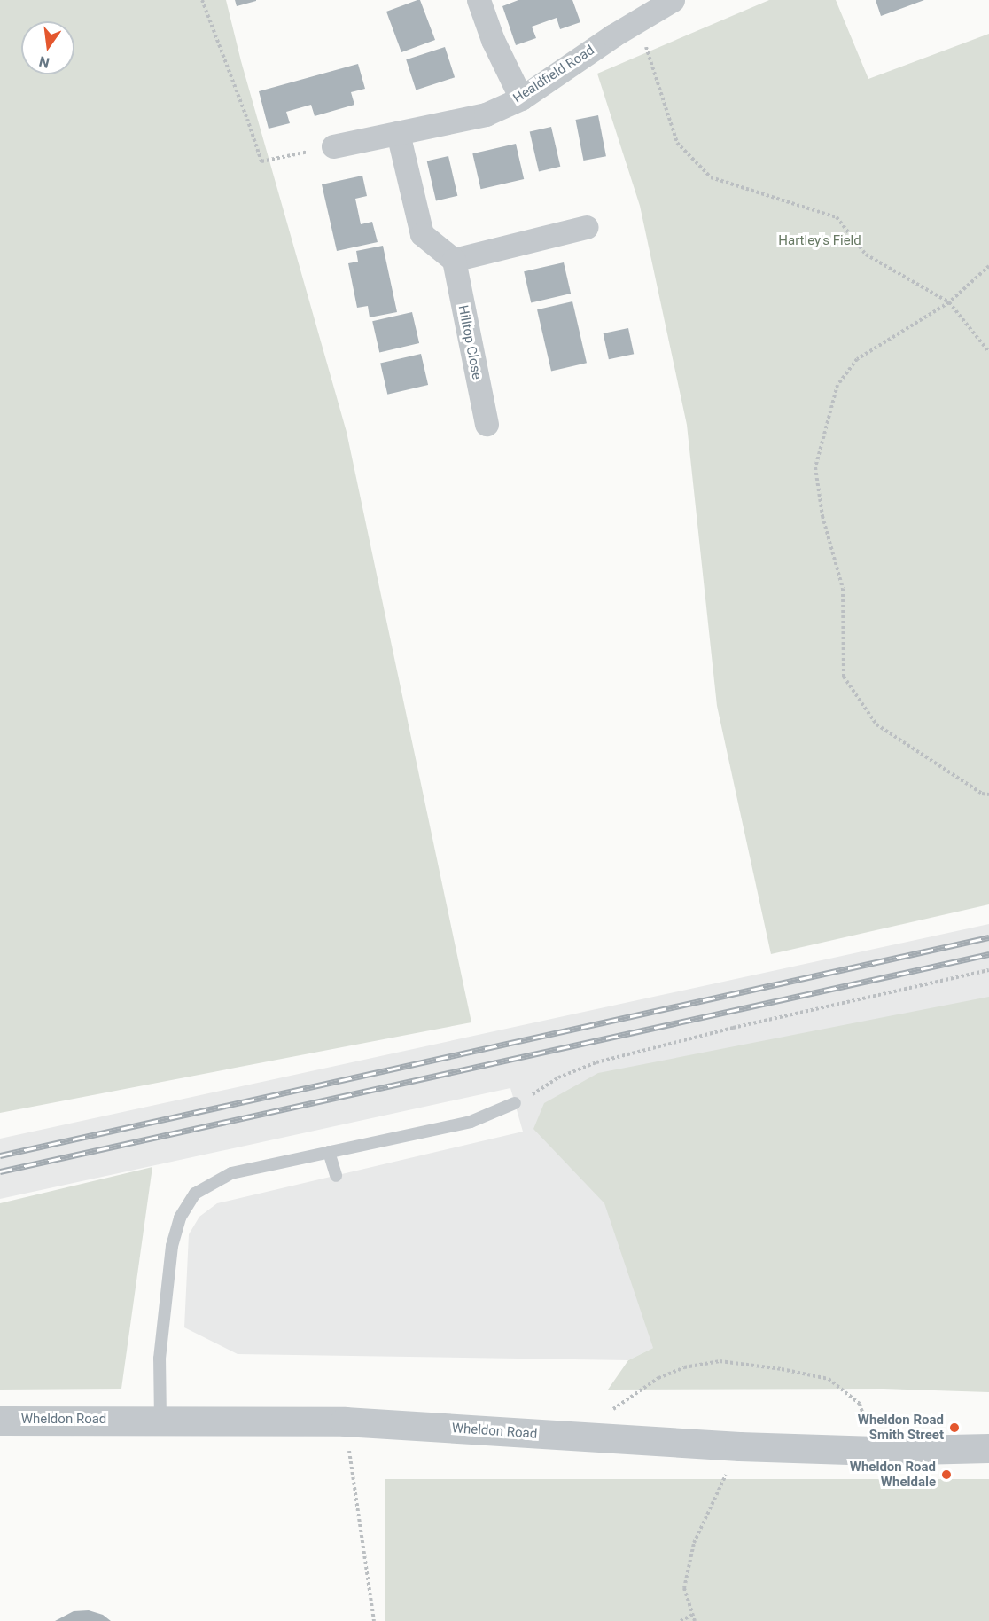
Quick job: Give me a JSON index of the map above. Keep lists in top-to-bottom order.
{
  "streets": {
    "street": ["Healdfield Road", "Hilltop Close", "Wheldon Road"]
  },
  "parks": ["Hartley's Field"],
  "places": ["Wheldon Road Smith Street", "Wheldon Road Wheldale"],
  "north": "bottom"
}
